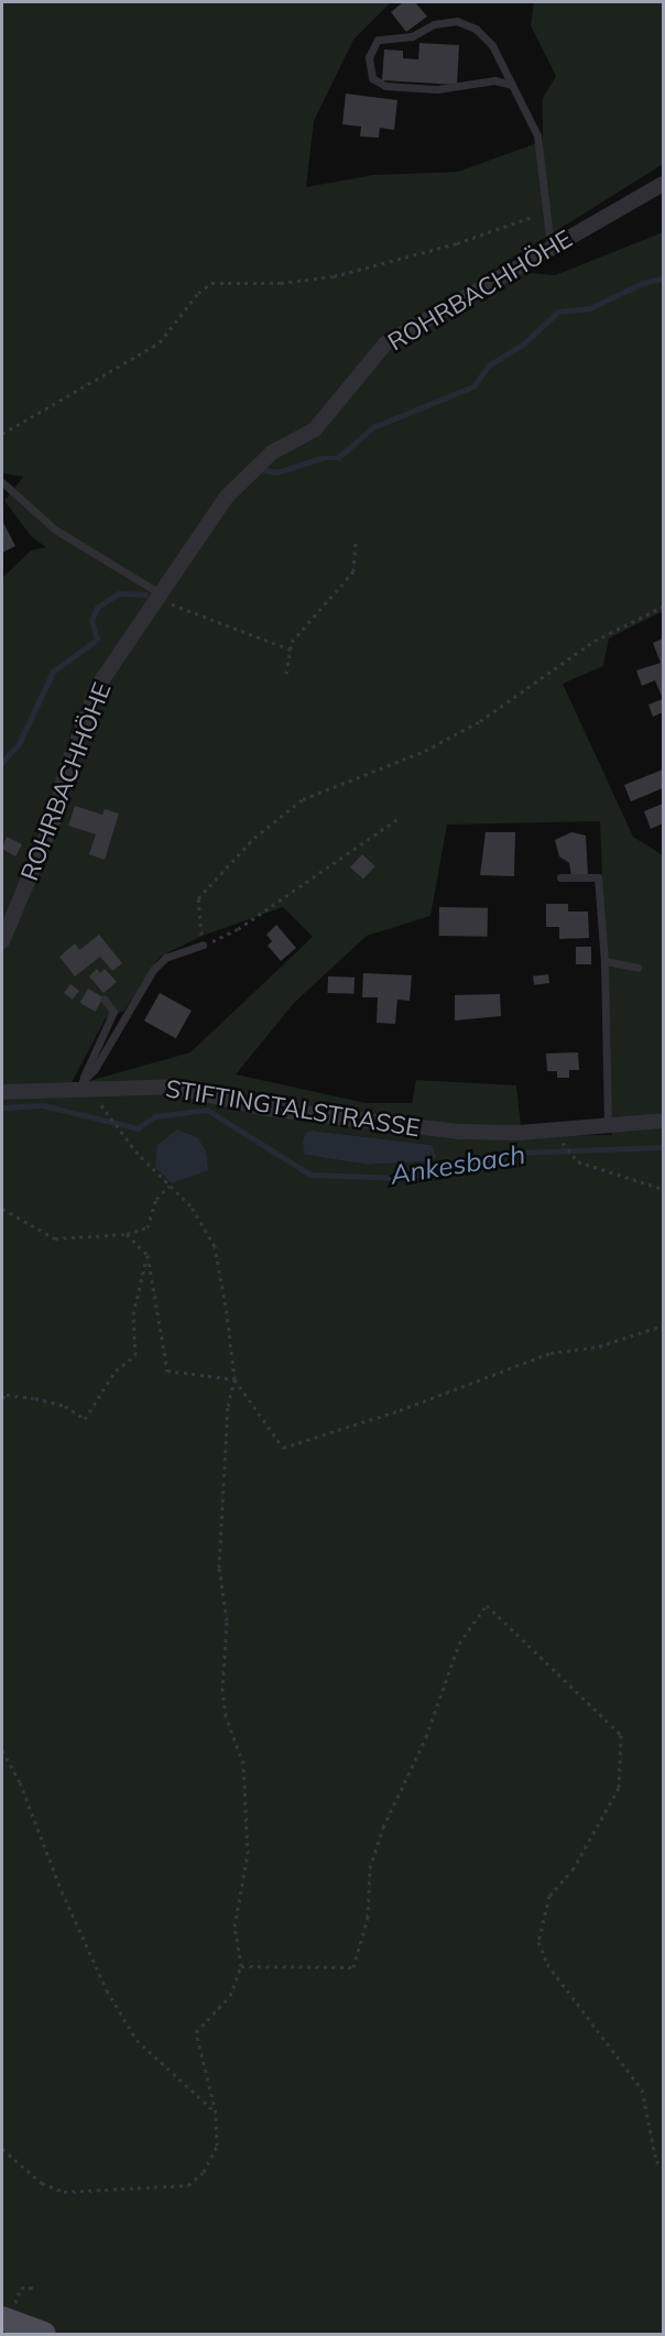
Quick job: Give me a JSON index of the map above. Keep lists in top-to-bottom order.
{
  "streets": {
    "street": ["ROHRBACHHÖHE", "STIFTINGTALSTRASSE"]
  },
  "water": ["Ankesbach"]
}
